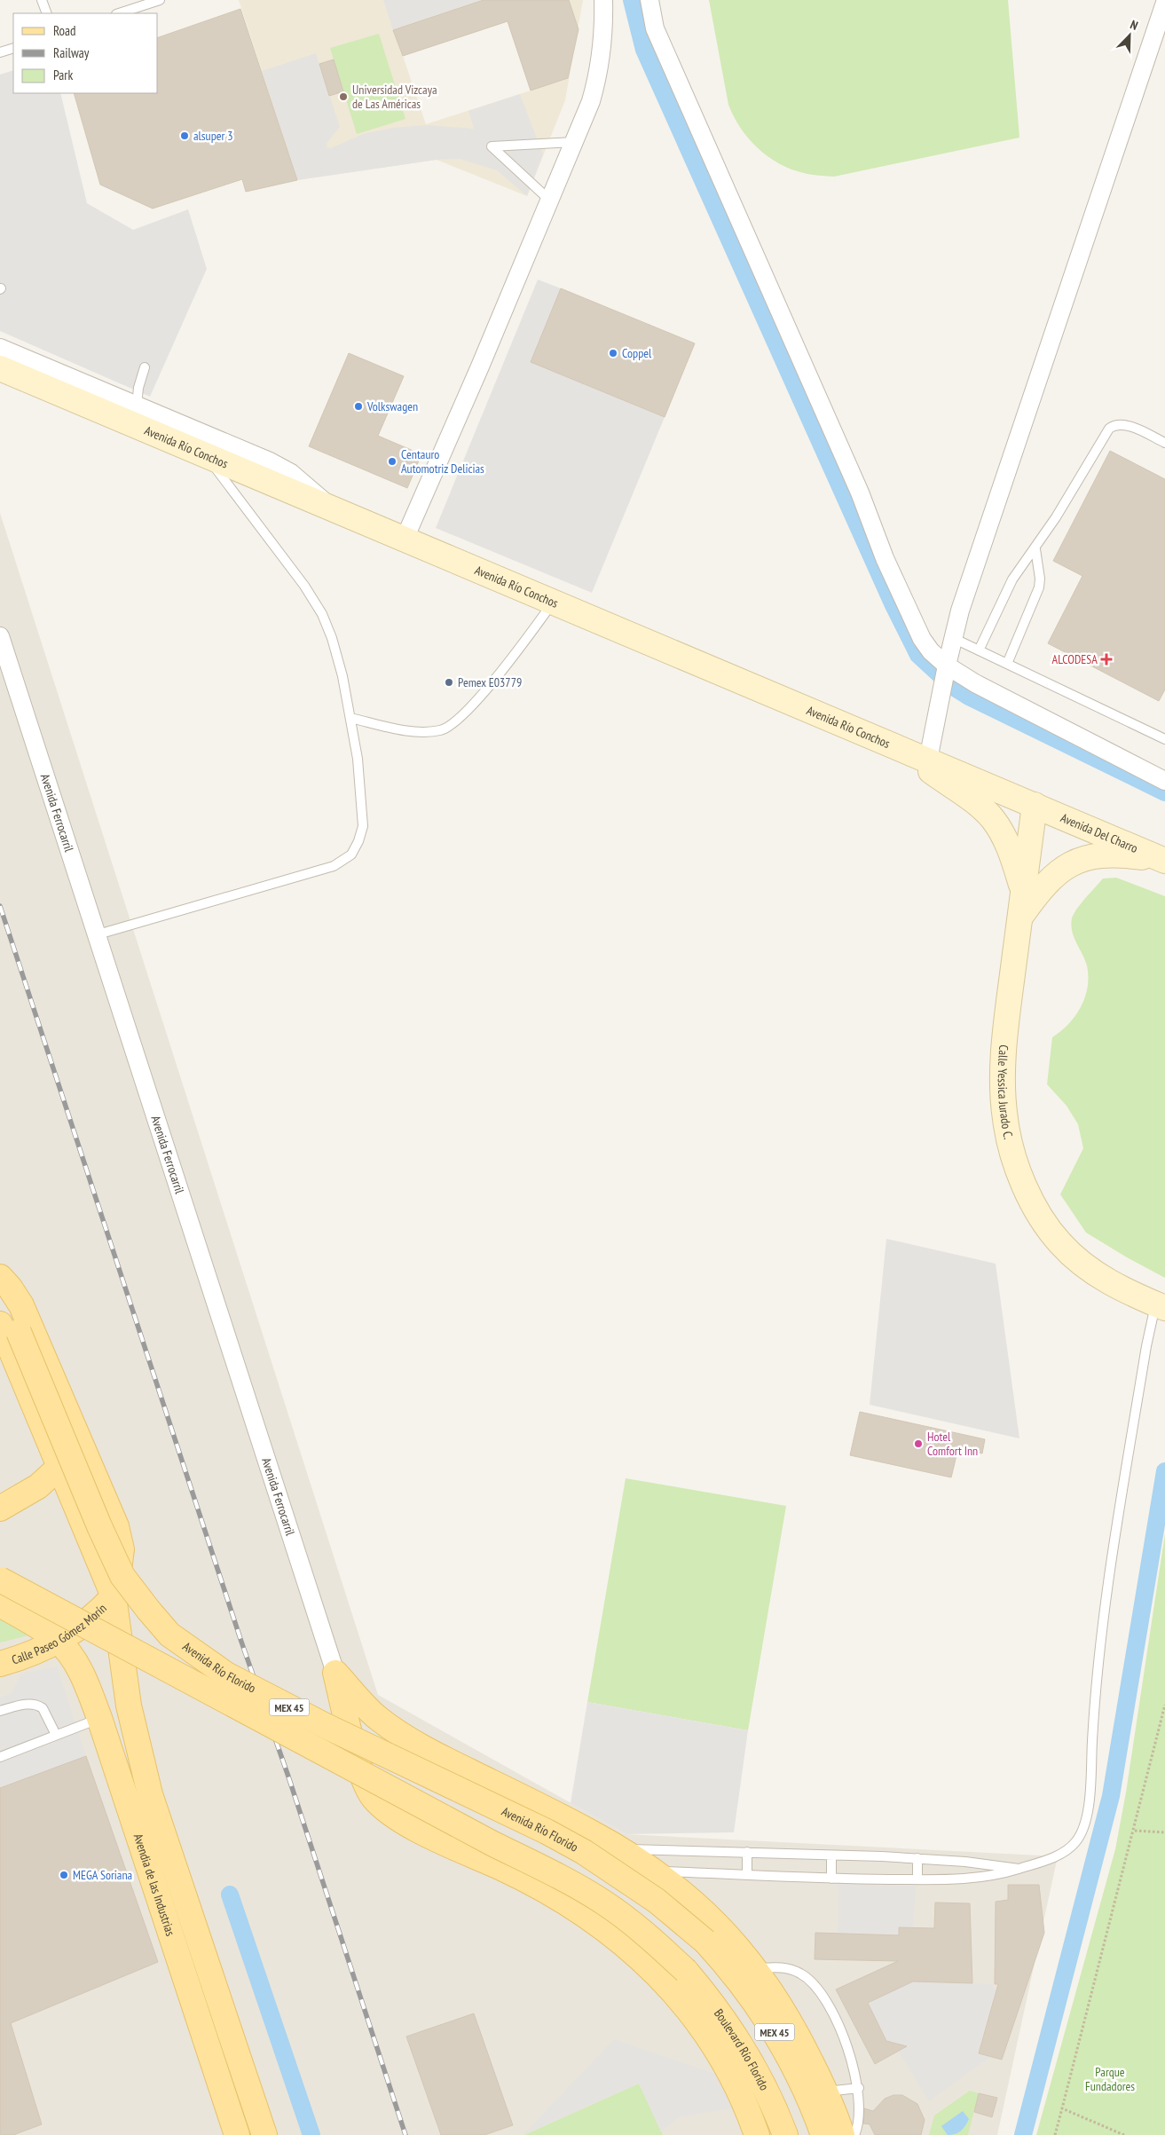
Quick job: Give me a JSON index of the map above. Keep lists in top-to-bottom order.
{
  "streets": {
    "main road": [
      "Avenida Río Conchos",
      "Avenida Del Charro",
      "Calle Yessica Jurado C.",
      "Calle Paseo Gómez Morín",
      "Avenida Río Florido",
      "MEX 45",
      "Avendia de las Industrias",
      "Boulevard Río Florido"
    ],
    "street": ["Avenida Ferrocarril"]
  },
  "crossings": [
    ["Avenida Río Conchos", "Avenida Del Charro"],
    ["Avenida Río Conchos", "Calle Yessica Jurado C."],
    ["Avenida Del Charro", "Calle Yessica Jurado C."],
    ["Calle Paseo Gómez Morín", "Avendia de las Industrias"],
    ["Avenida Río Florido", "MEX 45"],
    ["Avenida Río Florido", "Boulevard Río Florido"]
  ],
  "parks": ["Parque Fundadores"],
  "places": {
    "other": [
      "Universidad Vizcaya de Las Américas",
      "alsuper 3",
      "Coppel",
      "Volkswagen",
      "Centauro Automotriz Delicias",
      "Pemex E03779",
      "Hotel Comfort Inn",
      "MEGA Soriana"
    ],
    "health": ["ALCODESA"]
  },
  "legend": ["Road", "Railway", "Park"],
  "north": "top right"
}
